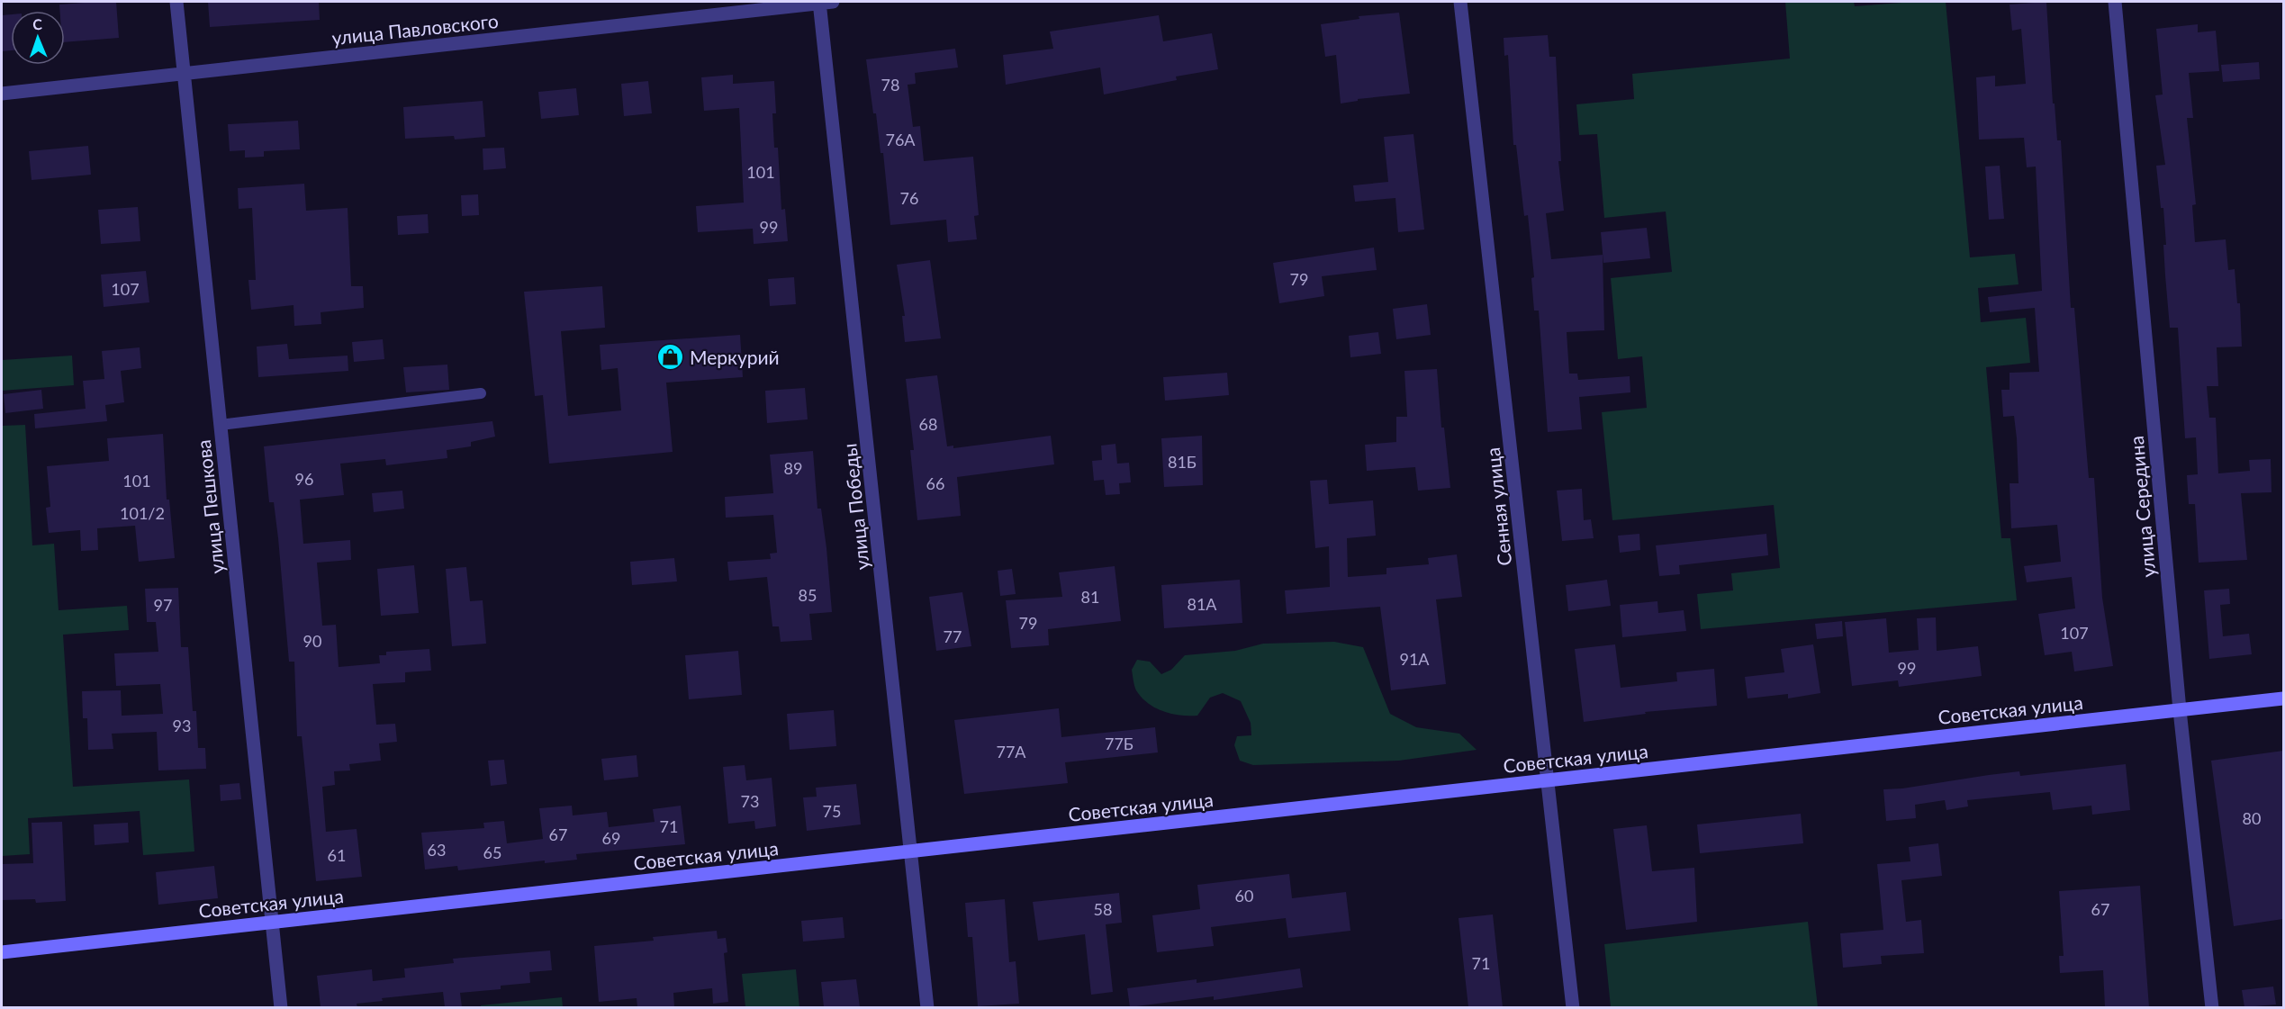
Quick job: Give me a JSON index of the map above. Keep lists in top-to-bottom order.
{
  "streets": {
    "street": [
      "улица Павловского",
      "улица Пешкова",
      "улица Победы",
      "Сенная улица",
      "улица Середина",
      "Советская улица"
    ]
  },
  "crossings": [
    ["улица Павловского", "улица Пешкова"],
    ["улица Павловского", "улица Победы"],
    ["улица Пешкова", "Советская улица"],
    ["улица Победы", "Советская улица"],
    ["Сенная улица", "Советская улица"],
    ["улица Середина", "Советская улица"]
  ],
  "places": {
    "shop": ["Меркурий"]
  },
  "house_numbers": [
    "78",
    "76А",
    "101",
    "76",
    "99",
    "79",
    "107",
    "68",
    "81Б",
    "89",
    "96",
    "101",
    "66",
    "101/2",
    "85",
    "81",
    "81А",
    "97",
    "79",
    "107",
    "77",
    "90",
    "91А",
    "99",
    "93",
    "77Б",
    "77А",
    "73",
    "75",
    "80",
    "71",
    "67",
    "69",
    "63",
    "65",
    "61",
    "60",
    "58",
    "67",
    "71"
  ],
  "north": "top"
}
